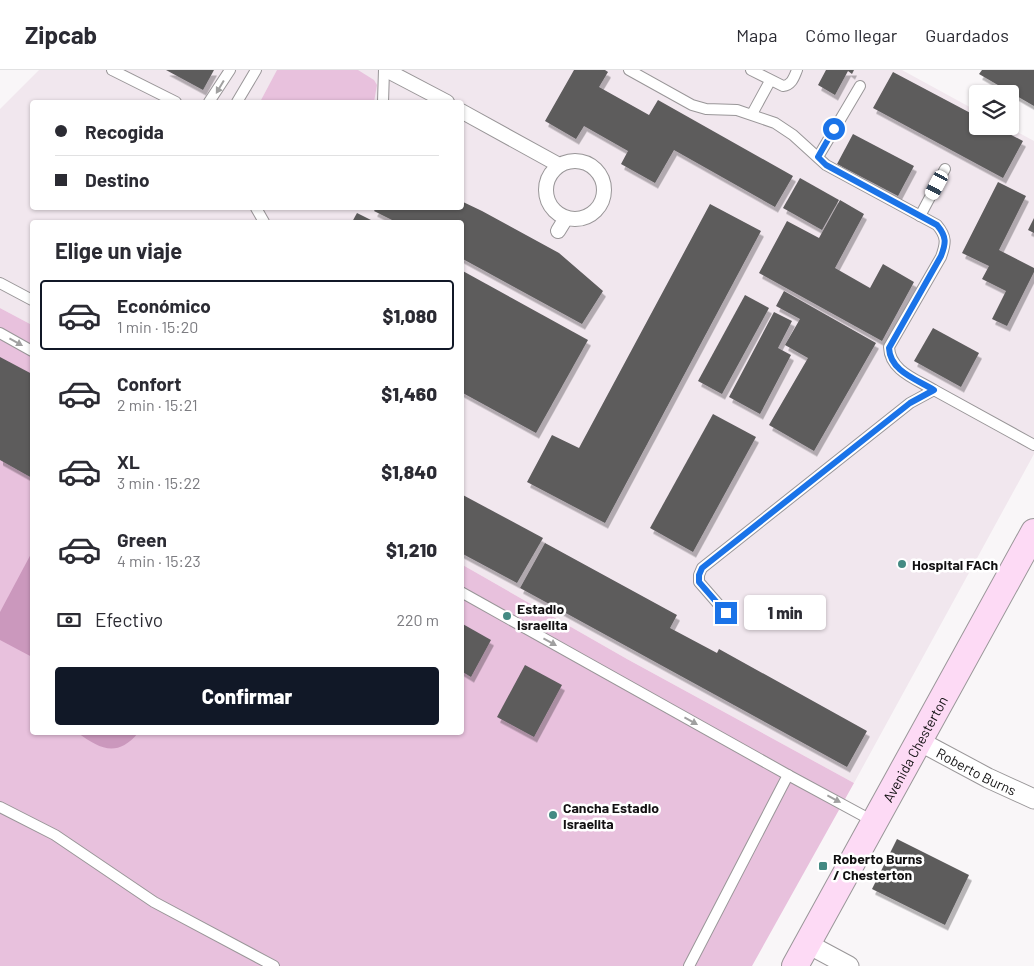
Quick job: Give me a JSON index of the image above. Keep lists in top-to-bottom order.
{
  "streets": {
    "main road": ["Avenida Chesterton"],
    "street": ["Roberto Burns"]
  },
  "crossings": [
    ["Avenida Chesterton", "Roberto Burns"]
  ],
  "places": {
    "other": ["Hospital FACh", "Estadio Israelita", "Cancha Estadio Israelita"],
    "transit": ["Roberto Burns / Chesterton"]
  },
  "page": {
    "header": "Zipcab",
    "nav": ["Mapa", "Cómo llegar", "Guardados"],
    "banner": ["Recogida", "Destino"],
    "heading": "Elige un viaje",
    "list": [
      {
        "name": "Económico",
        "note": "1 min · 15:20",
        "value": "$1,080"
      },
      {
        "name": "Confort",
        "note": "2 min · 15:21",
        "value": "$1,460"
      },
      {
        "name": "XL",
        "note": "3 min · 15:22",
        "value": "$1,840"
      },
      {
        "name": "Green",
        "note": "4 min · 15:23",
        "value": "$1,210"
      }
    ],
    "pay": ["Efectivo", "220 m"],
    "bubble": "1 min",
    "buttons": "Confirmar"
  }
}
